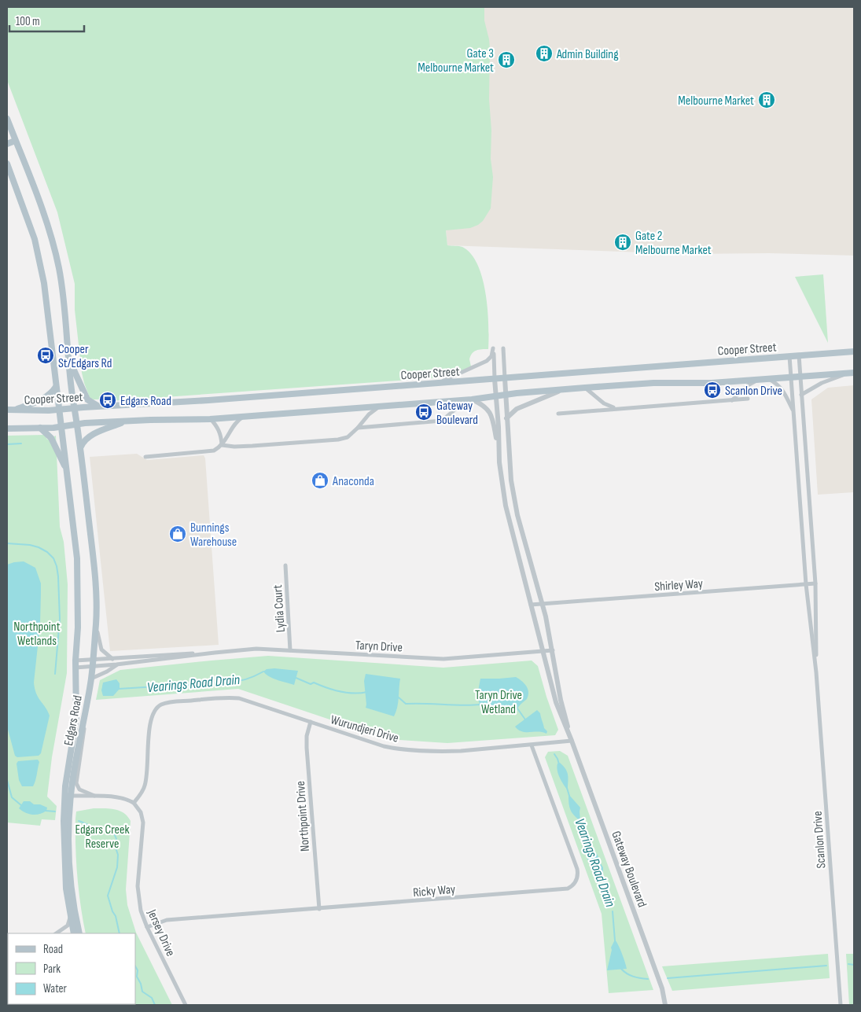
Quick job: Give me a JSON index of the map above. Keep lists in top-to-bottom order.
{
  "streets": {
    "main road": ["Cooper Street", "Edgars Road"],
    "street": [
      "Shirley Way",
      "Lydia Court",
      "Taryn Drive",
      "Wurundjeri Drive",
      "Northpoint Drive",
      "Scanlon Drive",
      "Gateway Boulevard",
      "Ricky Way",
      "Jersey Drive"
    ]
  },
  "crossings": [
    ["Cooper Street", "Edgars Road"],
    ["Cooper Street", "Scanlon Drive"],
    ["Cooper Street", "Gateway Boulevard"],
    ["Shirley Way", "Scanlon Drive"],
    ["Shirley Way", "Gateway Boulevard"],
    ["Lydia Court", "Taryn Drive"],
    ["Taryn Drive", "Edgars Road"],
    ["Taryn Drive", "Gateway Boulevard"],
    ["Wurundjeri Drive", "Northpoint Drive"],
    ["Wurundjeri Drive", "Gateway Boulevard"],
    ["Wurundjeri Drive", "Ricky Way"],
    ["Wurundjeri Drive", "Jersey Drive"],
    ["Northpoint Drive", "Ricky Way"],
    ["Ricky Way", "Jersey Drive"]
  ],
  "water": ["Vearings Road Drain"],
  "parks": ["Northpoint Wetlands", "Taryn Drive Wetland", "Edgars Creek Reserve"],
  "places": {
    "building": [
      "Admin Building",
      "Gate 3 Melbourne Market",
      "Melbourne Market",
      "Gate 2 Melbourne Market"
    ],
    "bus stop": [
      "Cooper St/Edgars Rd",
      "Scanlon Drive",
      "Edgars Road",
      "Gateway Boulevard"
    ],
    "shop": ["Anaconda", "Bunnings Warehouse"]
  },
  "legend": ["Road", "Park", "Water"],
  "scale_bar": "100 m"
}
